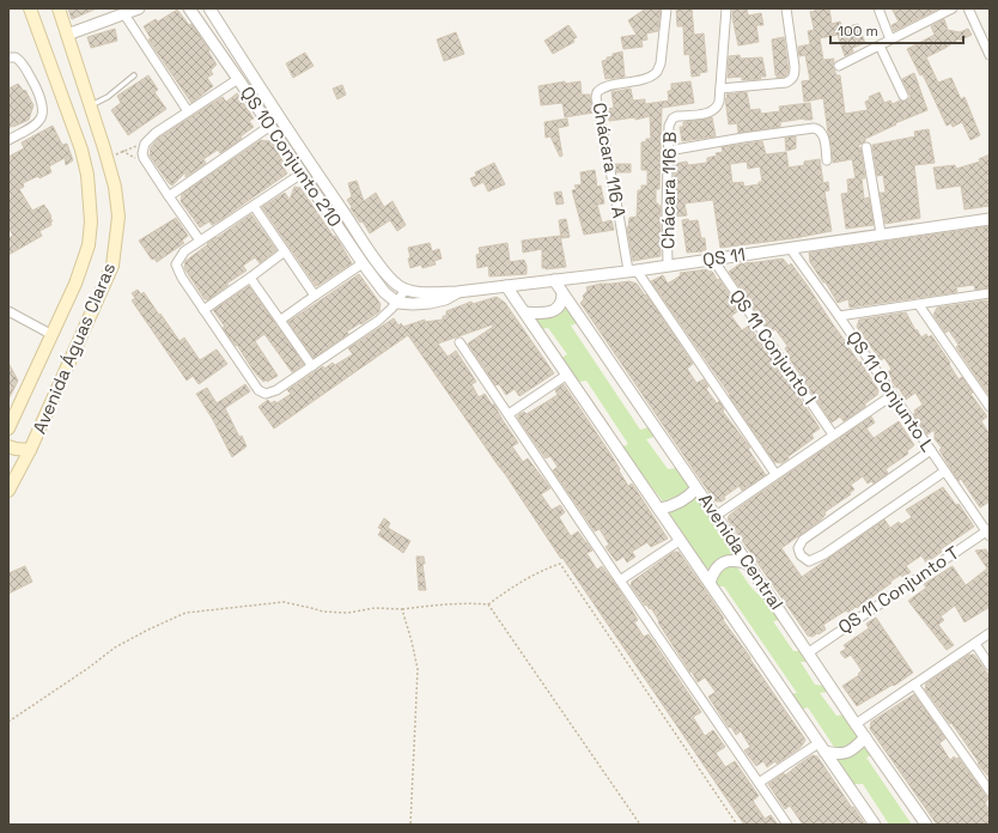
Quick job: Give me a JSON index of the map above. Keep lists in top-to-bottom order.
{
  "streets": {
    "main road": ["Avenida Águas Claras"],
    "street": [
      "QS 10 Conjunto 210",
      "Chácara 116 A",
      "Chácara 116 B",
      "QS 11",
      "QS 11 Conjunto I",
      "QS 11 Conjunto L",
      "Avenida Central",
      "QS 11 Conjunto T"
    ]
  },
  "crossings": [
    ["QS 10 Conjunto 210", "QS 11"],
    ["Chácara 116 A", "QS 11"],
    ["Chácara 116 B", "QS 11"],
    ["QS 11", "QS 11 Conjunto I"],
    ["QS 11", "QS 11 Conjunto L"],
    ["QS 11", "Avenida Central"],
    ["QS 11 Conjunto L", "QS 11 Conjunto T"],
    ["Avenida Central", "QS 11 Conjunto T"]
  ],
  "scale_bar": "100 m"
}
